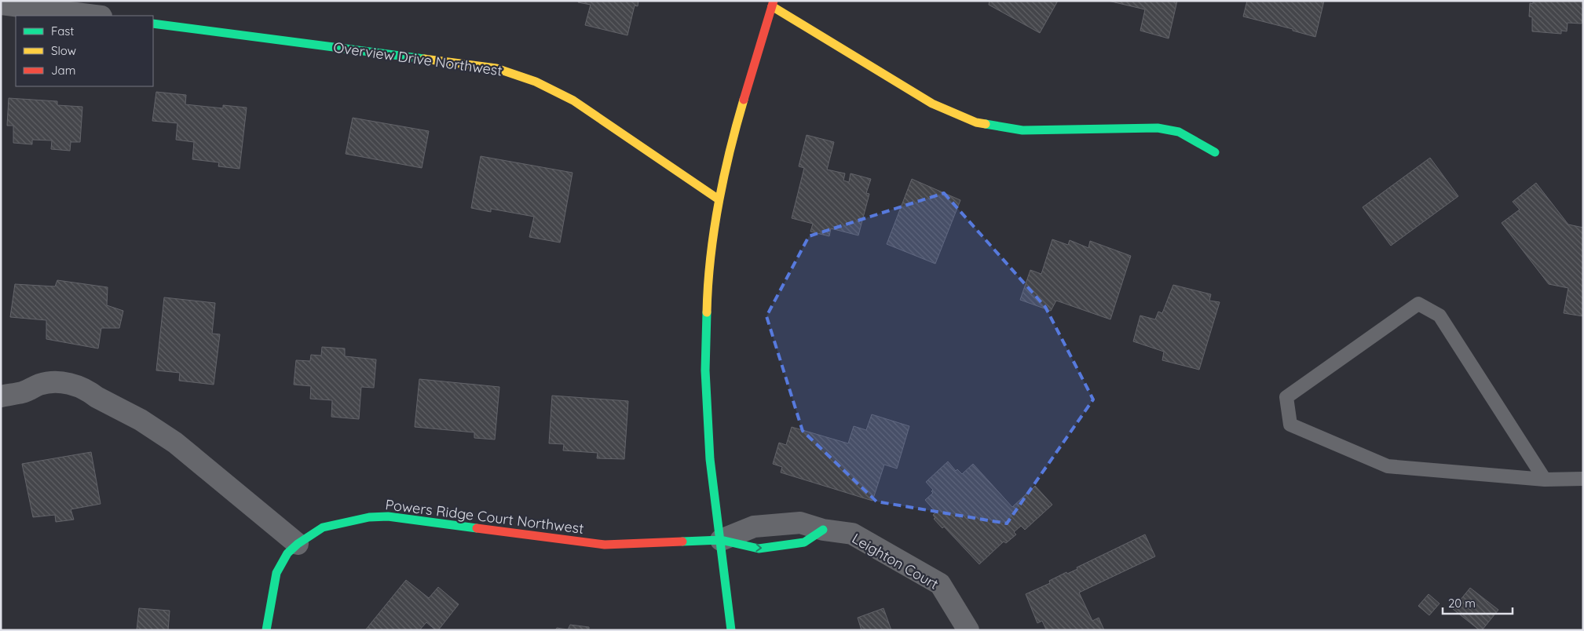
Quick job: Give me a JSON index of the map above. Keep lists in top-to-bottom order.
{
  "streets": {
    "street": ["Overview Drive Northwest", "Powers Ridge Court Northwest", "Leighton Court"]
  },
  "crossings": [
    ["Powers Ridge Court Northwest", "Leighton Court"]
  ],
  "legend": ["Fast", "Slow", "Jam"],
  "scale_bar": "20 m"
}
